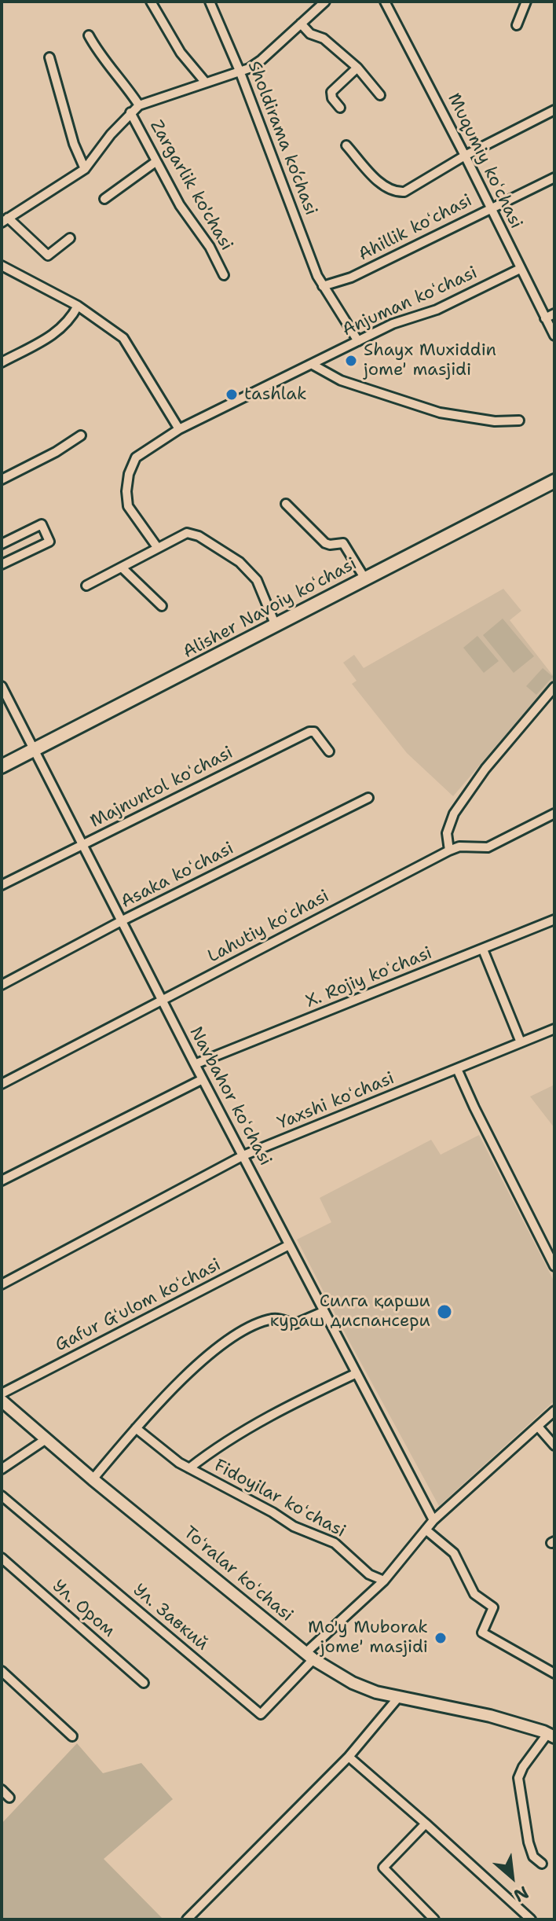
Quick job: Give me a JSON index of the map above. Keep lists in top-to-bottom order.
{
  "streets": {
    "main road": ["Alisher Navoiy koʻchasi", "Toʻralar koʻchasi"],
    "street": [
      "Sholdirama ko‘chasi",
      "Muqumiy koʻchasi",
      "Zargarlik ko'chasi",
      "Ahillik koʻchasi",
      "Anjuman koʻchasi",
      "Majnuntol koʻchasi",
      "Asaka koʻchasi",
      "Lahutiy koʻchasi",
      "X. Rojiy koʻchasi",
      "Navbahor koʻchasi",
      "Yaxshi koʻchasi",
      "Gafur Gʻulom koʻchasi",
      "Fidoyilar koʻchasi",
      "Ул. Ором",
      "Ул. Завкий"
    ]
  },
  "crossings": [
    ["Sholdirama ko‘chasi", "Ahillik koʻchasi"],
    ["Sholdirama ko‘chasi", "Anjuman koʻchasi"],
    ["Muqumiy koʻchasi", "Ahillik koʻchasi"],
    ["Muqumiy koʻchasi", "Anjuman koʻchasi"],
    ["Alisher Navoiy koʻchasi", "Navbahor koʻchasi"],
    ["Majnuntol koʻchasi", "Navbahor koʻchasi"],
    ["Asaka koʻchasi", "Navbahor koʻchasi"],
    ["Lahutiy koʻchasi", "Navbahor koʻchasi"],
    ["X. Rojiy koʻchasi", "Navbahor koʻchasi"],
    ["Navbahor koʻchasi", "Yaxshi koʻchasi"],
    ["Navbahor koʻchasi", "Gafur Gʻulom koʻchasi"],
    ["Navbahor koʻchasi", "Fidoyilar koʻchasi"],
    ["Toʻralar koʻchasi", "Ул. Завкий"]
  ],
  "places": [
    "Shayx Muxiddin jome' masjidi",
    "tashlak",
    "Силга қарши кураш диспансери",
    "Mo'y Muborak jome' masjidi"
  ],
  "north": "bottom right"
}
